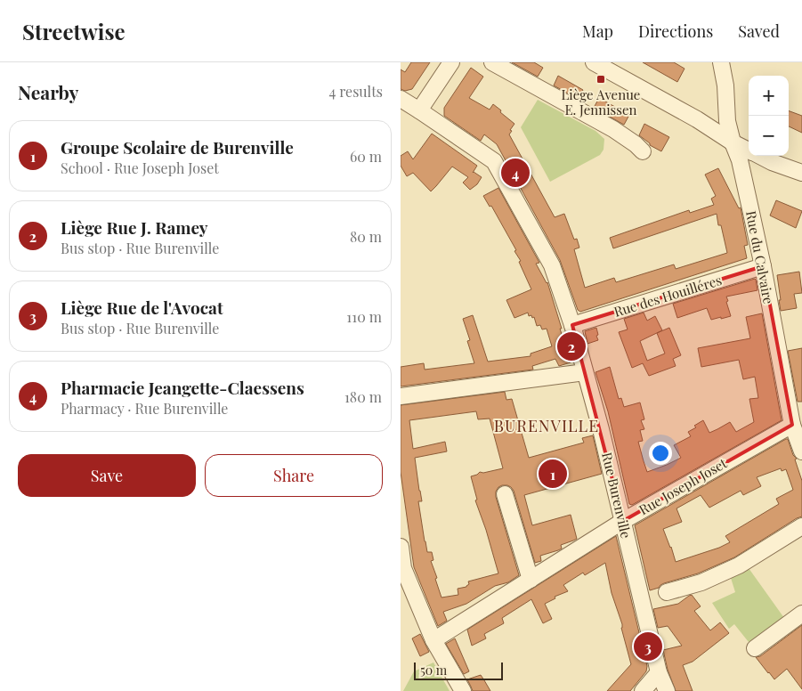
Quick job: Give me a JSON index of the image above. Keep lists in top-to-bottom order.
{
  "streets": {
    "street": [
      "Rue du Calvaire",
      "Rue des Houilléres",
      "Rue Joseph Joset",
      "Rue Burenville"
    ]
  },
  "crossings": [
    ["Rue du Calvaire", "Rue des Houilléres"],
    ["Rue du Calvaire", "Rue Joseph Joset"],
    ["Rue des Houilléres", "Rue Burenville"],
    ["Rue Joseph Joset", "Rue Burenville"]
  ],
  "districts": ["BURENVILLE"],
  "places": {
    "transit": ["Liège Avenue E. Jennissen"]
  },
  "scale_bar": "50 m",
  "page": {
    "header": "Streetwise",
    "nav": ["Map", "Directions", "Saved"],
    "heading": ["Nearby", "4 results"],
    "map_buttons": ["+", "−"],
    "list": [
      {
        "mark": "1",
        "name": "Groupe Scolaire de Burenville",
        "note": "School · Rue Joseph Joset",
        "value": "60 m"
      },
      {
        "mark": "2",
        "name": "Liège Rue J. Ramey",
        "note": "Bus stop · Rue Burenville",
        "value": "80 m"
      },
      {
        "mark": "3",
        "name": "Liège Rue de l'Avocat",
        "note": "Bus stop · Rue Burenville",
        "value": "110 m"
      },
      {
        "mark": "4",
        "name": "Pharmacie Jeangette-Claessens",
        "note": "Pharmacy · Rue Burenville",
        "value": "180 m"
      }
    ],
    "pins": [
      "4",
      "2",
      "1",
      "3"
    ],
    "buttons": ["Save", "Share"],
    "scale": "50 m"
  }
}
